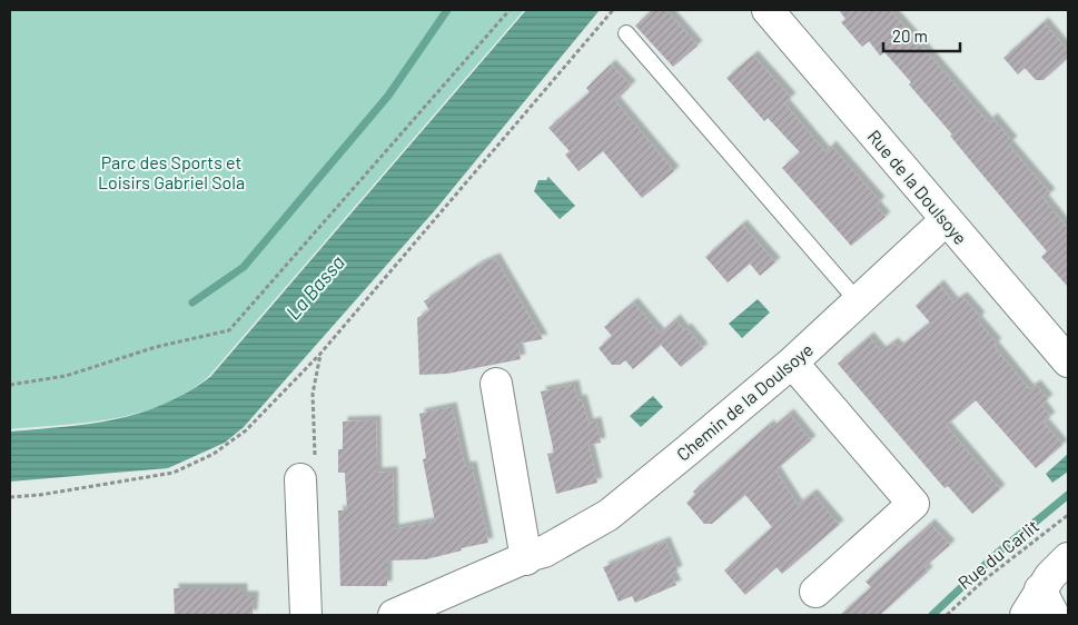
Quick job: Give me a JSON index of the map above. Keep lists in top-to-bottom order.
{
  "streets": {
    "street": ["Rue de la Doulsoye", "Chemin de la Doulsoye"],
    "path": ["Rue du Carlit"]
  },
  "crossings": [
    ["Rue de la Doulsoye", "Chemin de la Doulsoye"]
  ],
  "water": ["La Bassa"],
  "parks": ["Parc des Sports et Loisirs Gabriel Sola"],
  "scale_bar": "20 m"
}
